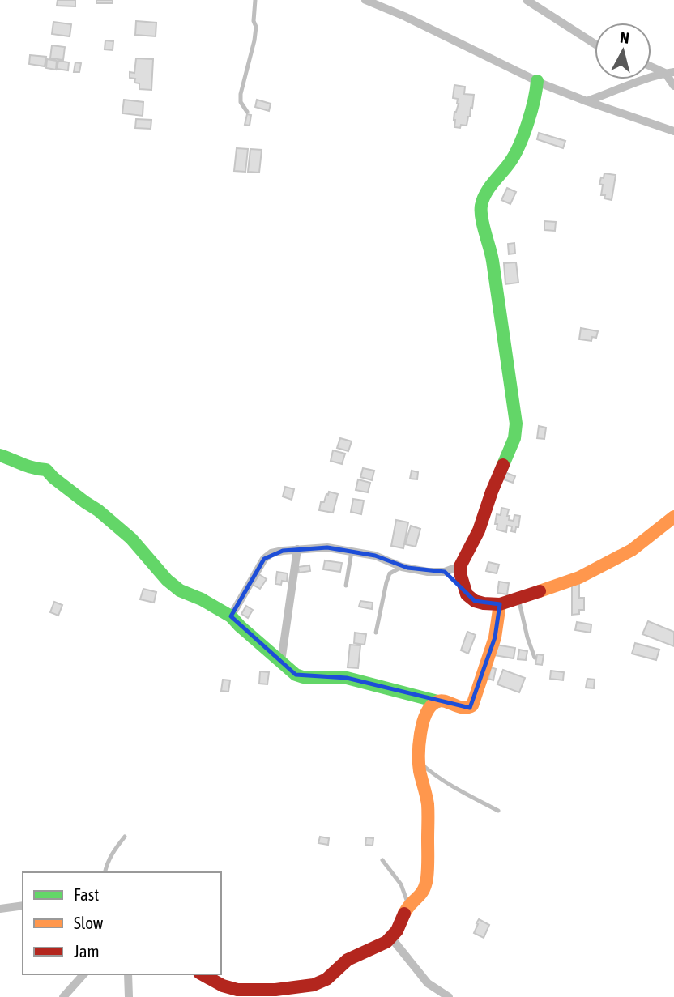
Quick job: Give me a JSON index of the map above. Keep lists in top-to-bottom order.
{
  "legend": ["Fast", "Slow", "Jam"],
  "north": "top"
}
